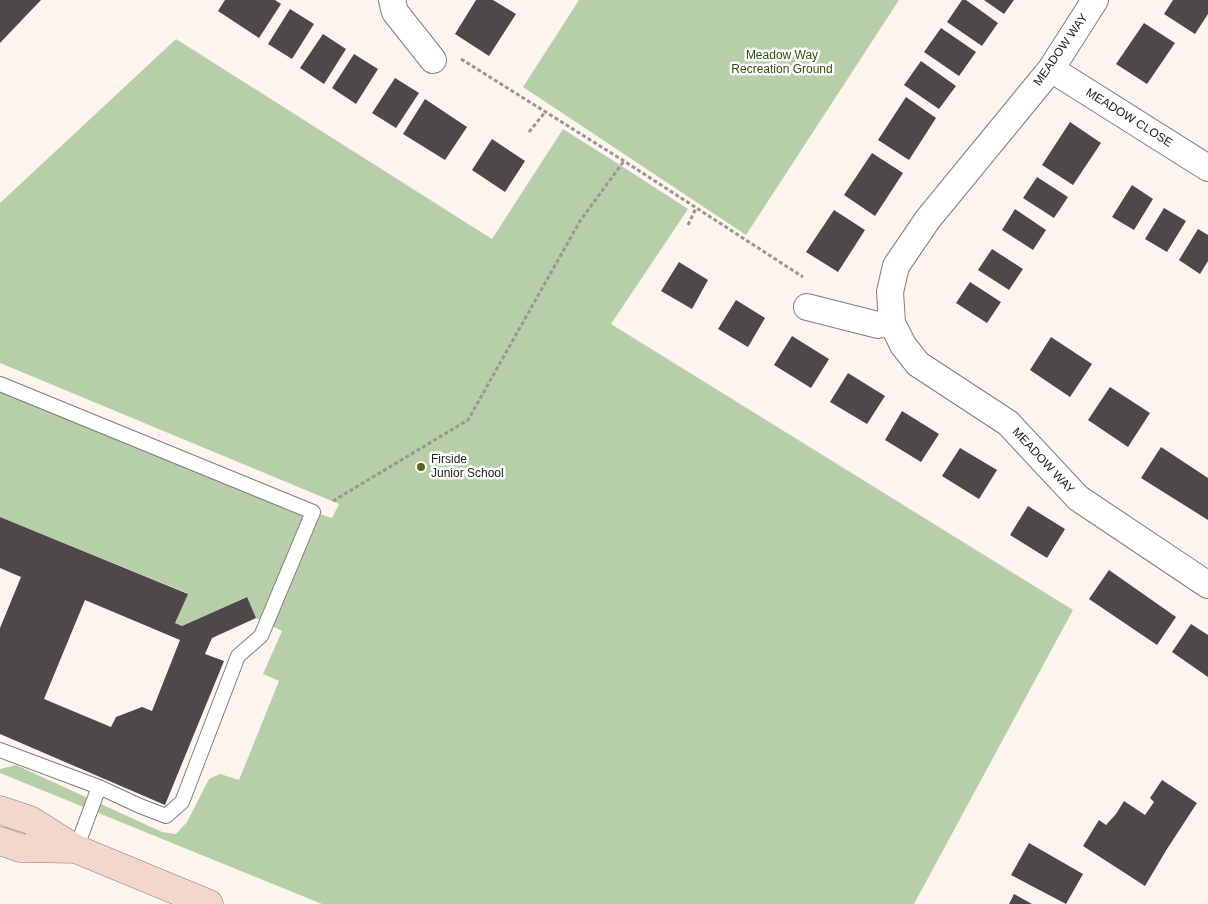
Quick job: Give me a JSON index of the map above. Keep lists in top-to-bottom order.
{
  "streets": {
    "street": ["MEADOW WAY", "MEADOW CLOSE"]
  },
  "crossings": [
    ["MEADOW WAY", "MEADOW CLOSE"]
  ],
  "parks": ["Meadow Way Recreation Ground"],
  "places": ["Firside Junior School"]
}
